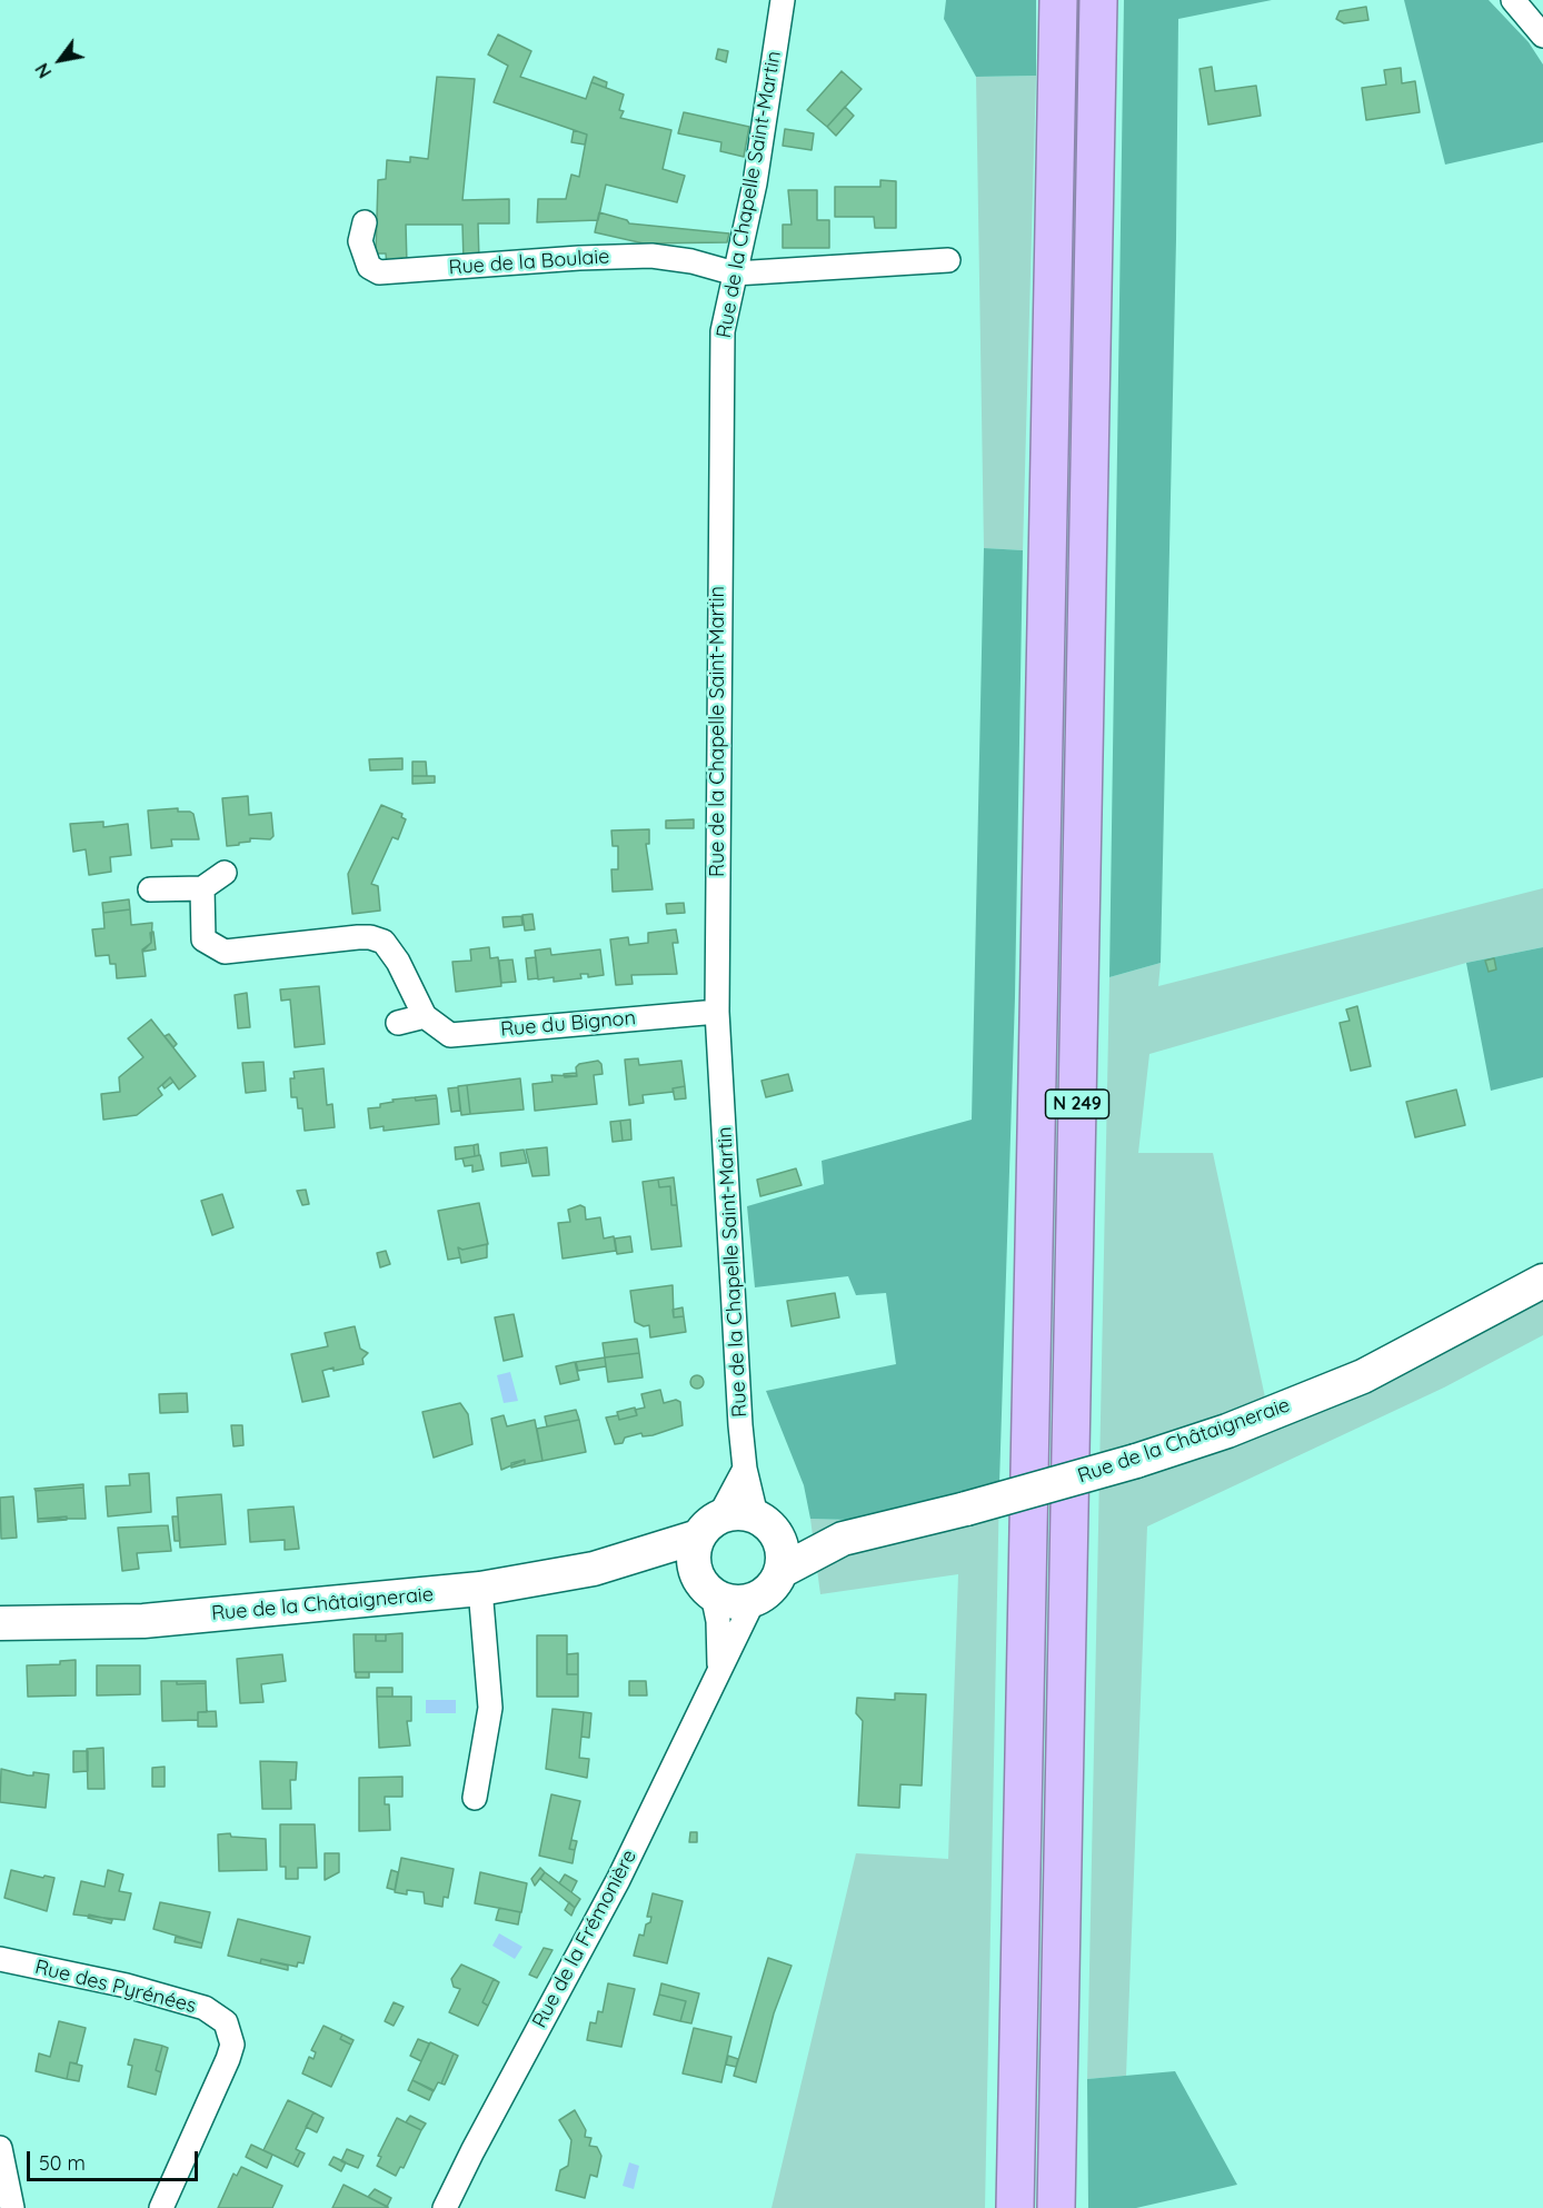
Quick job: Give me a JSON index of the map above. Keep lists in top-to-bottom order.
{
  "streets": {
    "highway": ["N 249"],
    "street": [
      "Rue de la Chapelle Saint-Martin",
      "Rue de la Boulaie",
      "Rue du Bignon",
      "Rue de la Châtaigneraie",
      "Rue de la Frémonière",
      "Rue des Pyrénées"
    ]
  },
  "crossings": [
    ["Rue de la Chapelle Saint-Martin", "Rue de la Boulaie"],
    ["Rue de la Chapelle Saint-Martin", "Rue du Bignon"],
    ["Rue de la Chapelle Saint-Martin", "Rue de la Châtaigneraie"],
    ["Rue de la Chapelle Saint-Martin", "Rue de la Frémonière"],
    ["Rue de la Châtaigneraie", "Rue de la Frémonière"]
  ],
  "scale_bar": "50 m",
  "north": "bottom left"
}
